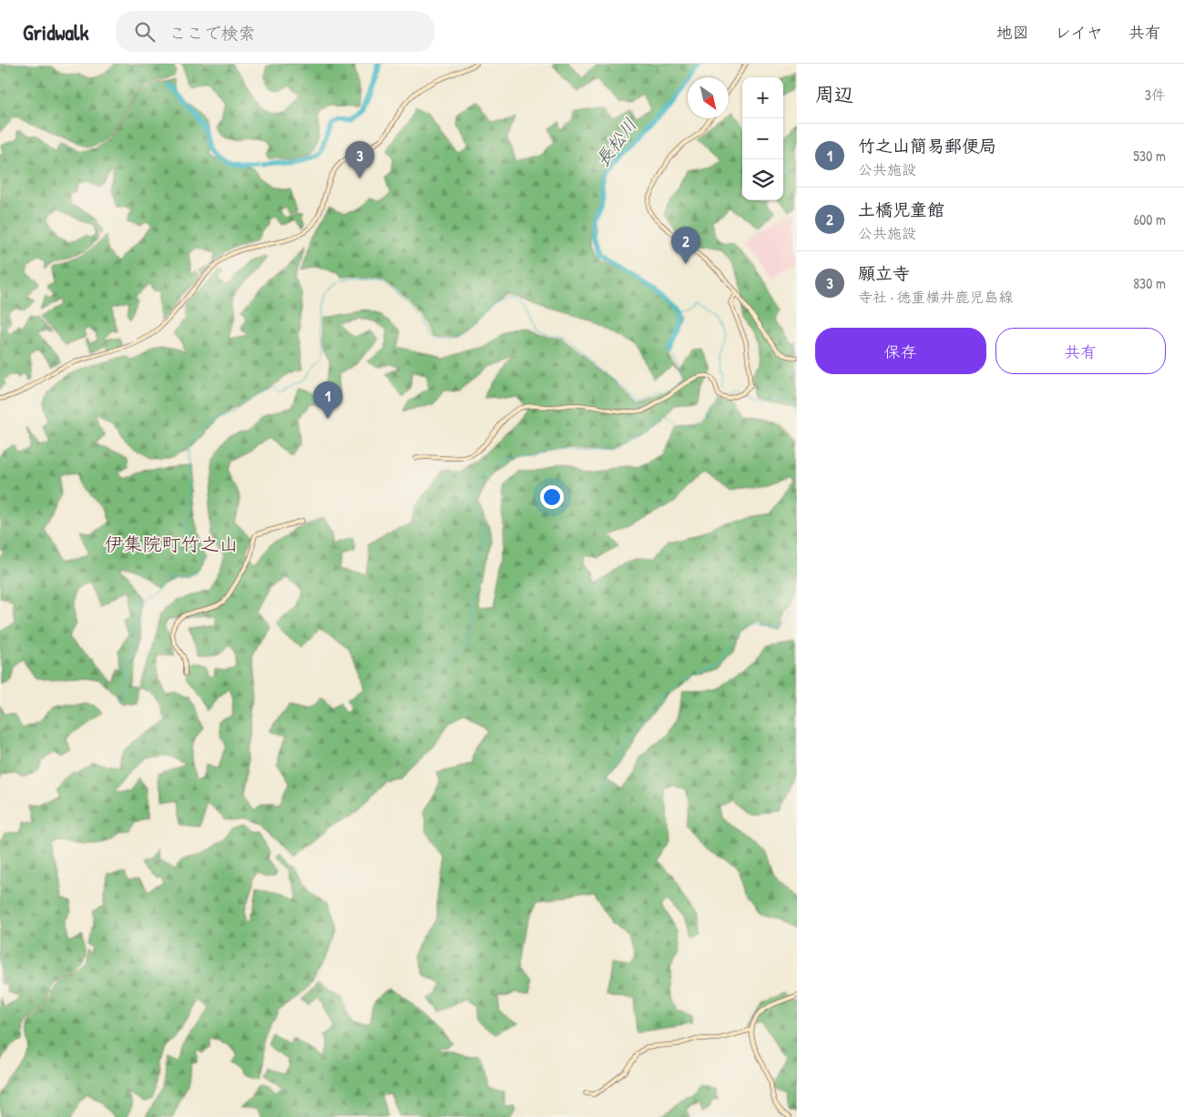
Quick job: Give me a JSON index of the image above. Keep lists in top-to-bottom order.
{
  "districts": ["伊集院町竹之山"],
  "water": ["長松川"],
  "north": "bottom right",
  "page": {
    "header": "Gridwalk",
    "search": "ここで検索",
    "nav": ["地図", "レイヤ", "共有"],
    "heading": ["周辺", "3件"],
    "map_buttons": ["+", "−"],
    "list": [
      {
        "mark": "1",
        "name": "竹之山簡易郵便局",
        "note": "公共施設",
        "value": "530 m"
      },
      {
        "mark": "2",
        "name": "土橋児童館",
        "note": "公共施設",
        "value": "600 m"
      },
      {
        "mark": "3",
        "name": "願立寺",
        "note": "寺社 · 徳重横井鹿児島線",
        "value": "830 m"
      }
    ],
    "pins": ["3", "2", "1"],
    "buttons": ["保存", "共有"]
  }
}
